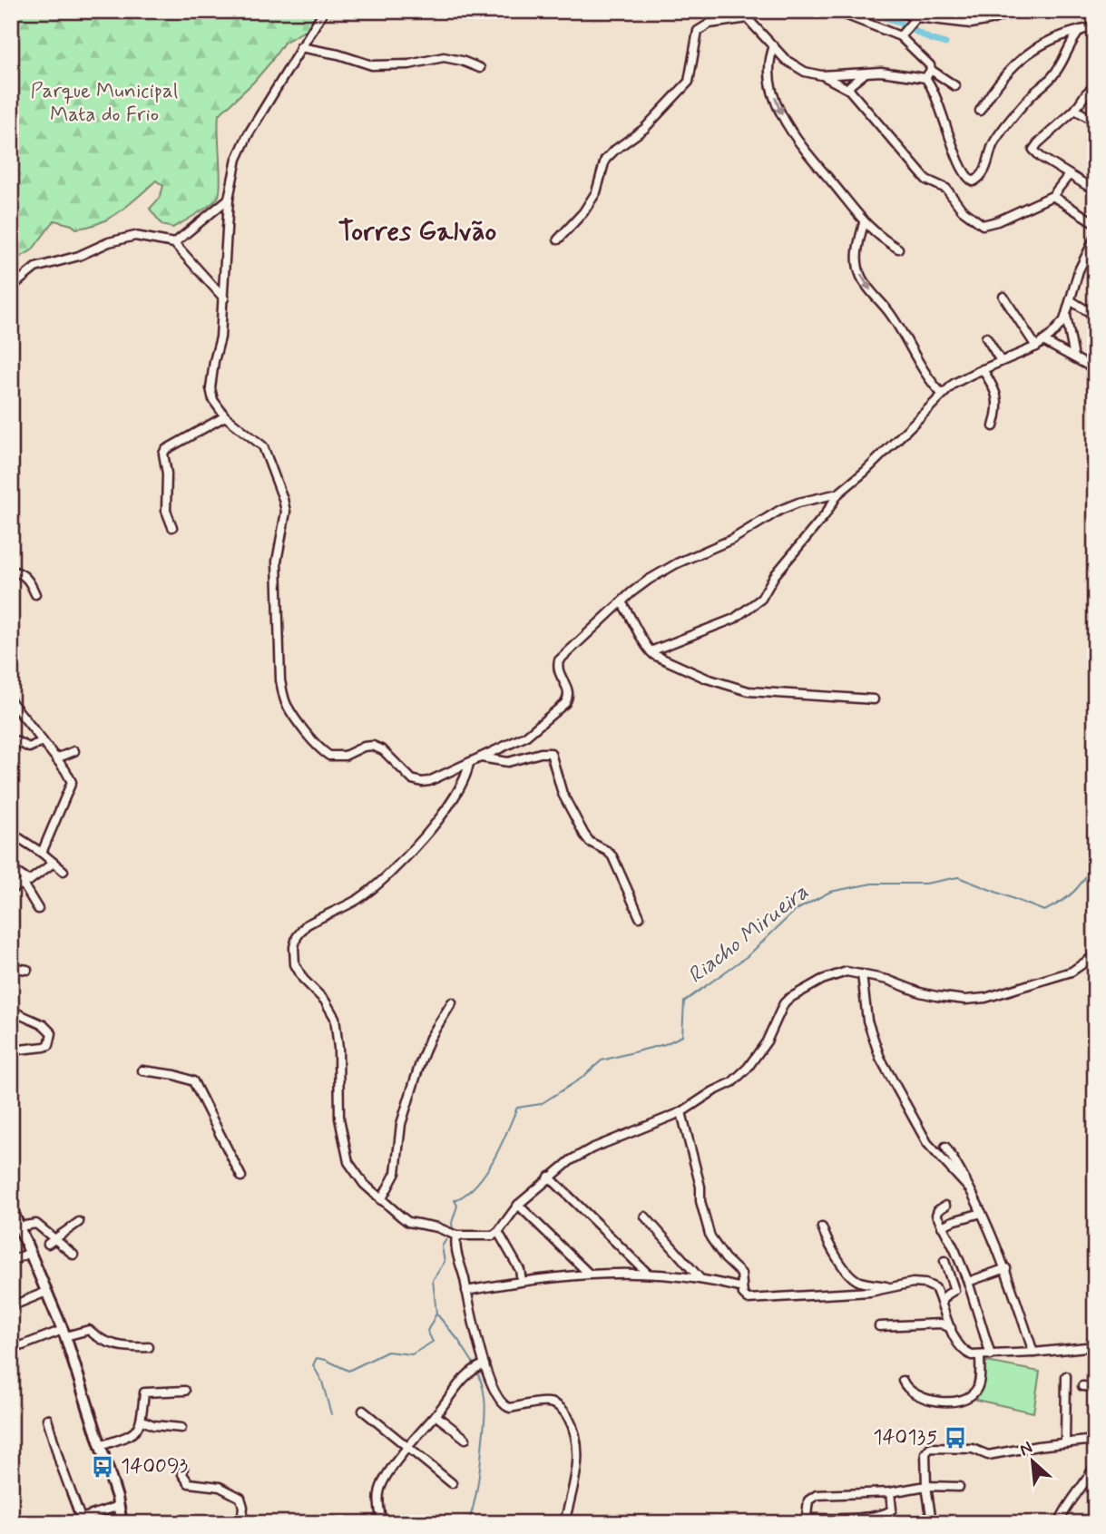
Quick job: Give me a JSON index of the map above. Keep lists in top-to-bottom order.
{
  "districts": ["Torres Galvão"],
  "water": ["Riacho Mirueira"],
  "parks": ["Parque Municipal Mata do Frio"],
  "places": {
    "bus stop": ["140135", "140093"]
  },
  "north": "top left"
}
